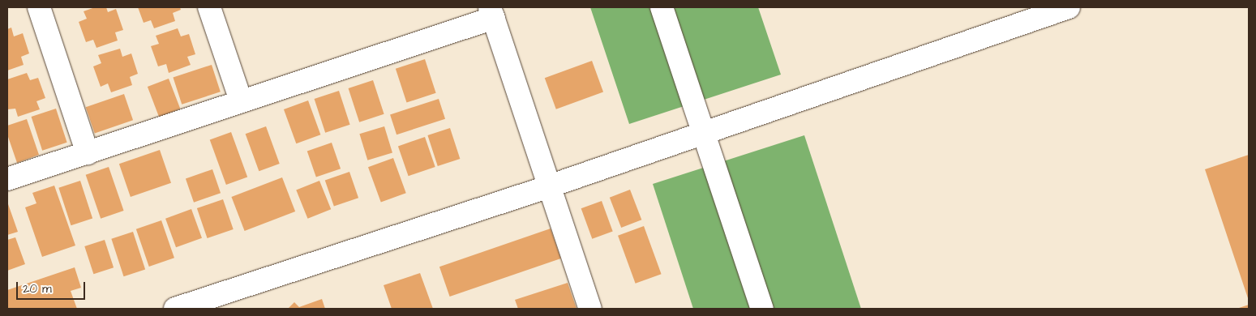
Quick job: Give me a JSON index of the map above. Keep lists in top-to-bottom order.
{
  "scale_bar": "20 m"
}
